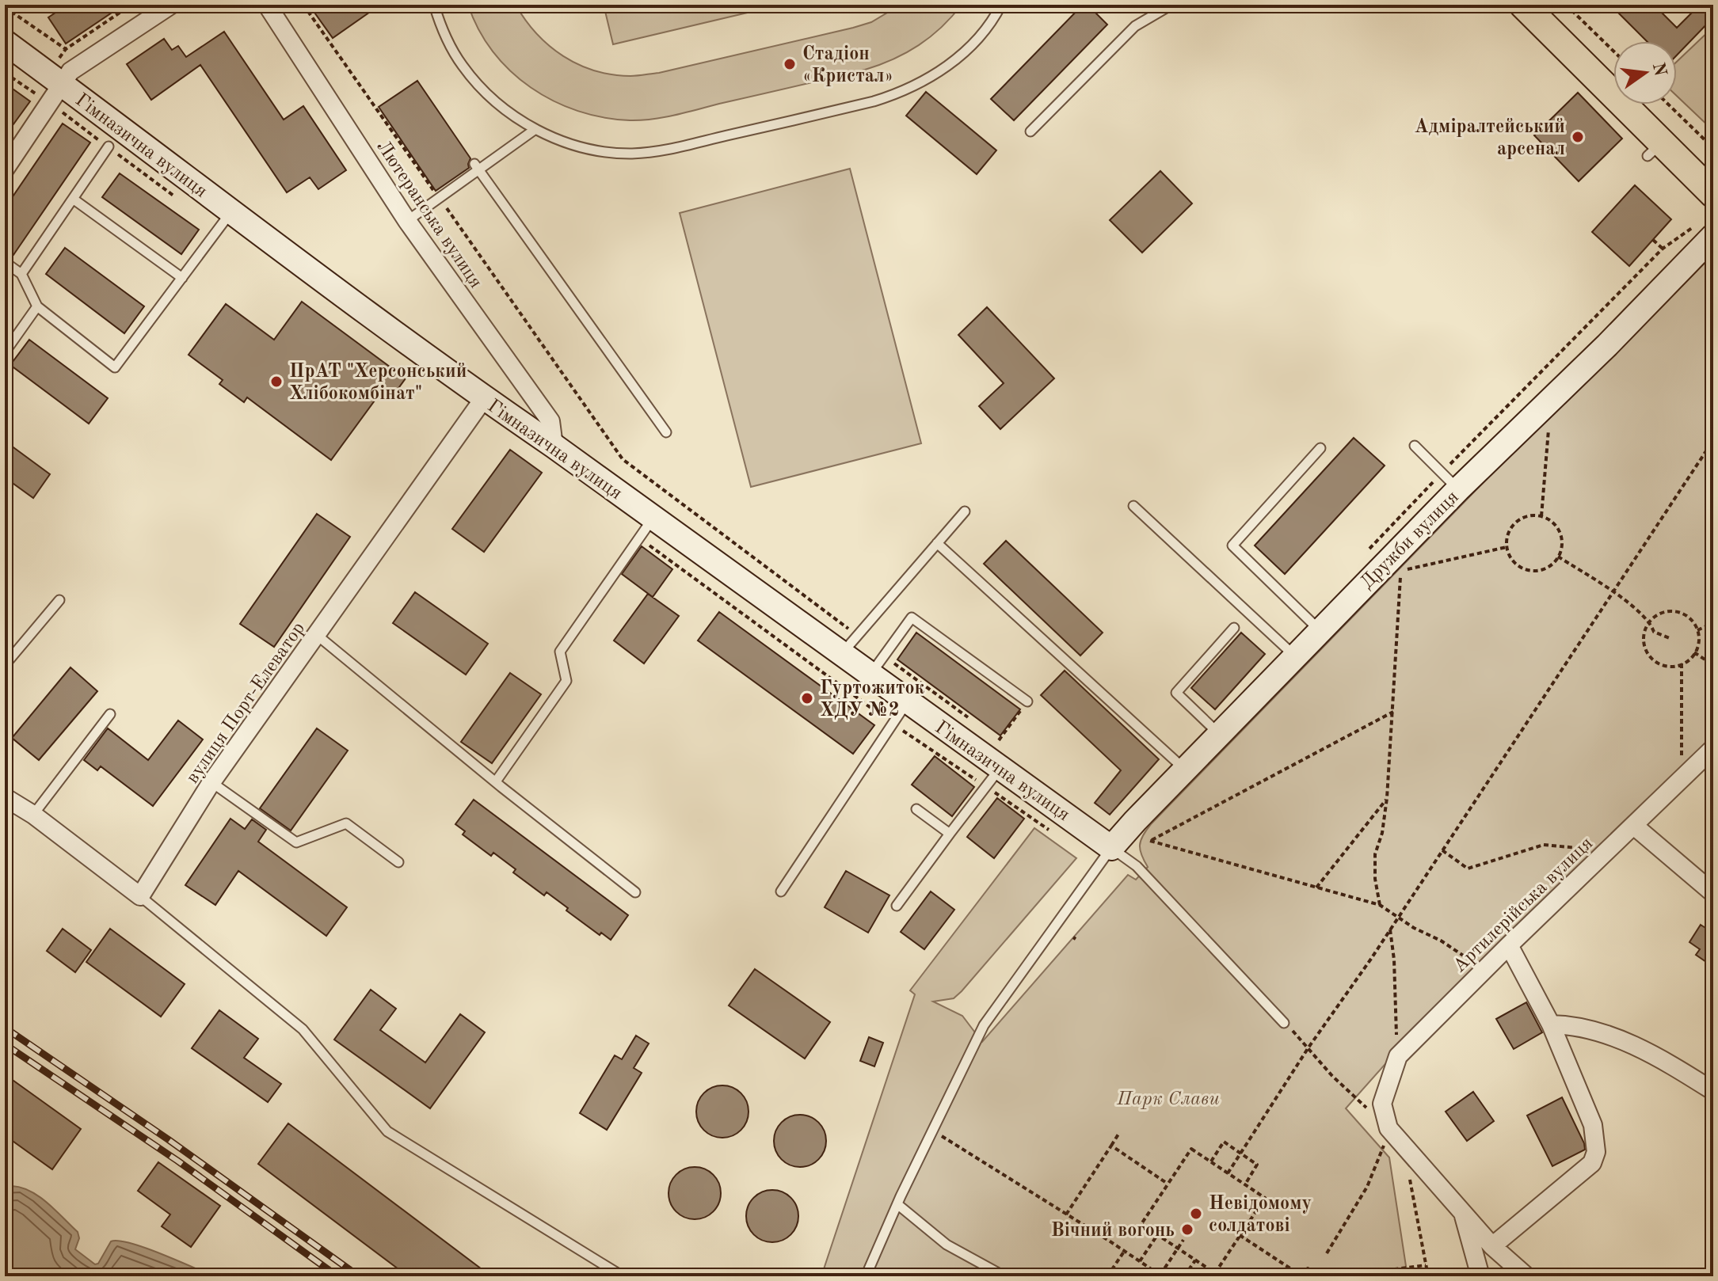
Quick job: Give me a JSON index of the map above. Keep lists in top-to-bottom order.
{
  "streets": {
    "street": [
      "Гімназична вулиця",
      "Лютеранська вулиця",
      "Дружби вулиця",
      "вулиця Порт-Елеватор",
      "Артилерійська вулиця"
    ]
  },
  "crossings": [
    ["Гімназична вулиця", "Лютеранська вулиця"],
    ["Гімназична вулиця", "Дружби вулиця"],
    ["Гімназична вулиця", "вулиця Порт-Елеватор"]
  ],
  "parks": ["Парк Слави"],
  "places": [
    "Стадіон «Кристал»",
    "Адміралтейський арсенал",
    "ПрАТ \"Херсонський Хлібокомбінат\"",
    "Гуртожиток ХДУ №2",
    "Невідомому солдатові",
    "Вічний вогонь"
  ],
  "north": "right"
}
